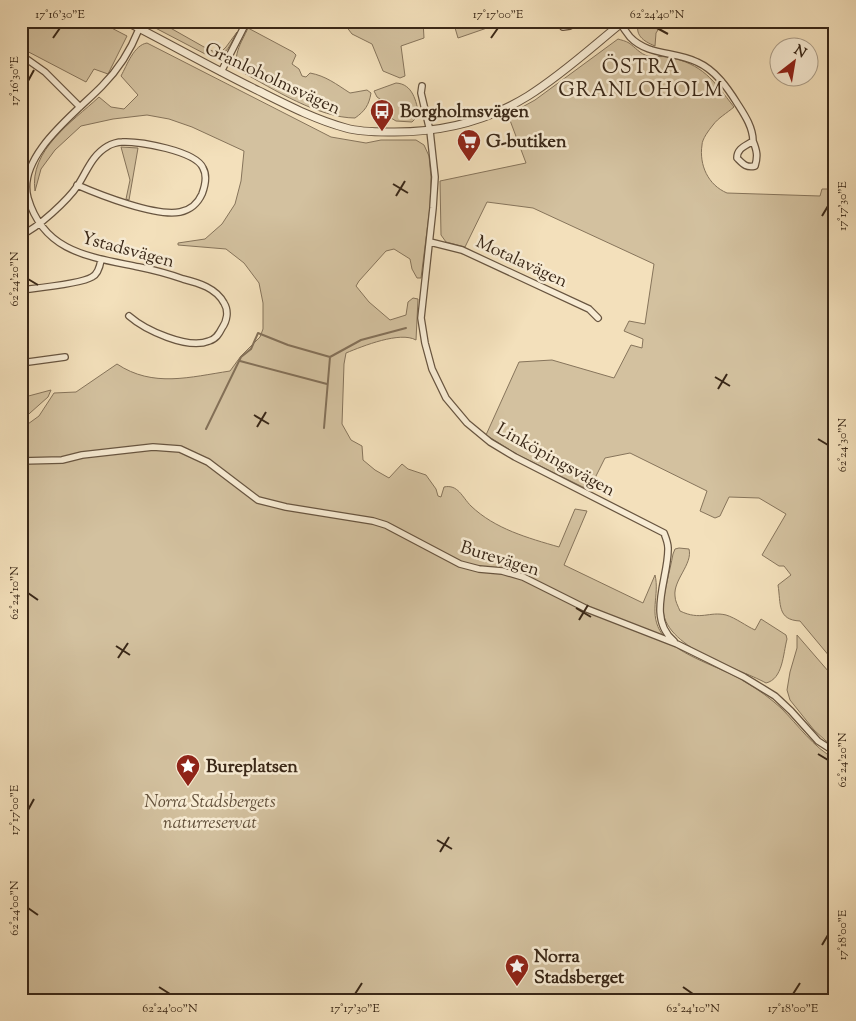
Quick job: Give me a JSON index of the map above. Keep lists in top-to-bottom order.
{
  "streets": {
    "street": [
      "Granloholmsvägen",
      "Ystadsvägen",
      "Motalavägen",
      "Linköpingsvägen",
      "Burevägen"
    ]
  },
  "crossings": [
    ["Granloholmsvägen", "Ystadsvägen"],
    ["Granloholmsvägen", "Linköpingsvägen"],
    ["Motalavägen", "Linköpingsvägen"],
    ["Linköpingsvägen", "Burevägen"]
  ],
  "districts": ["ÖSTRA GRANLOHOLM"],
  "parks": ["Norra Stadsbergets naturreservat"],
  "places": {
    "bus stop": ["Borgholmsvägen"],
    "supermarket": ["G-butiken"],
    "place": ["Bureplatsen", "Norra Stadsberget"]
  },
  "north": "top right",
  "coordinates": [
    "17°16'30\"E",
    "17°17'00\"E",
    "62°24'40\"N",
    "17°17'30\"E",
    "62°24'20\"N",
    "62°24'30\"N",
    "62°24'10\"N",
    "62°24'00\"N",
    "17°18'00\"E"
  ]
}
